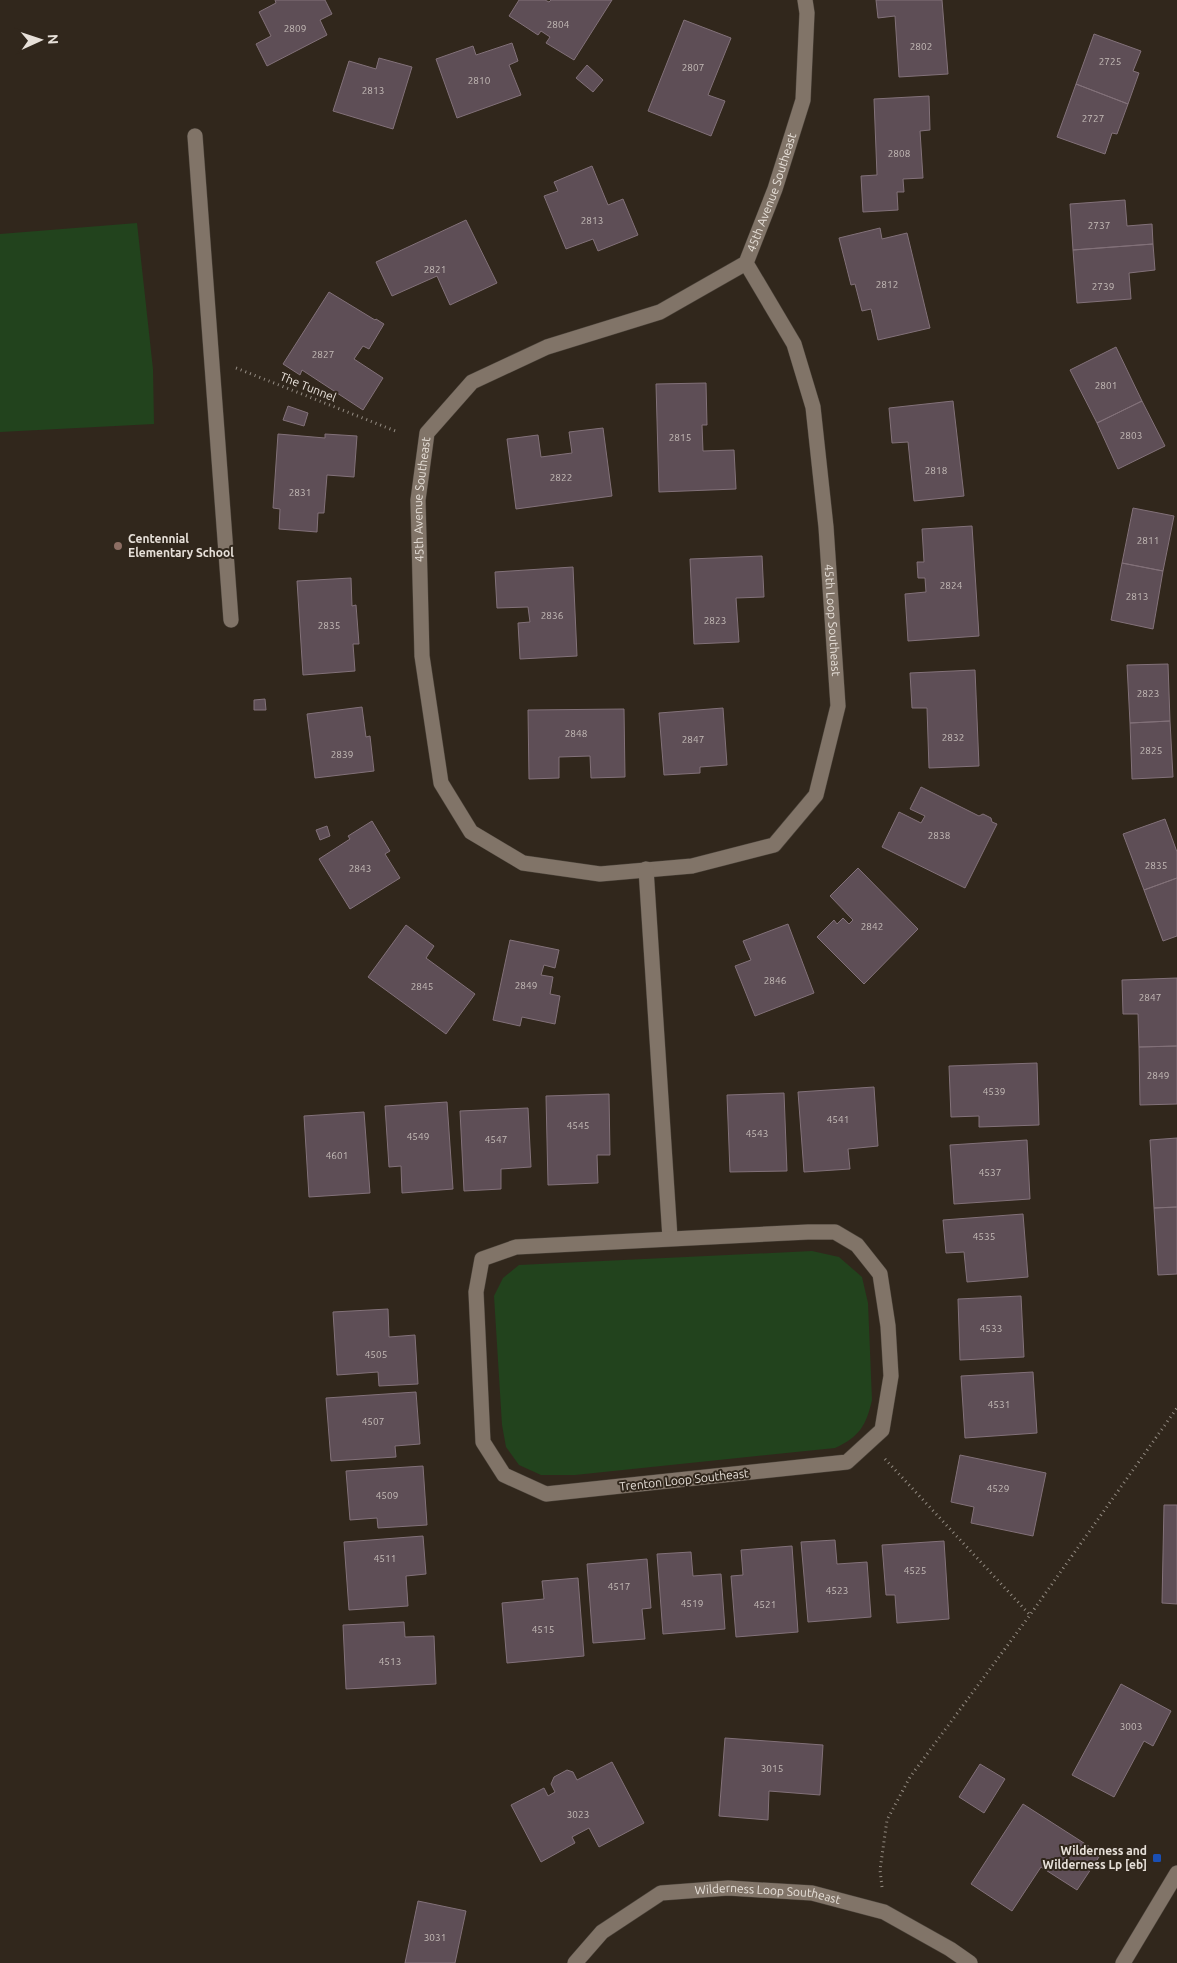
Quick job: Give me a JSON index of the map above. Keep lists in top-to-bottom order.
{
  "streets": {
    "street": [
      "45th Avenue Southeast",
      "45th Loop Southeast",
      "Trenton Loop Southeast",
      "Wilderness Loop Southeast"
    ],
    "path": ["The Tunnel"]
  },
  "crossings": [
    ["45th Avenue Southeast", "45th Loop Southeast"]
  ],
  "places": {
    "other": ["Centennial Elementary School"],
    "transit": ["Wilderness and Wilderness Lp [eb]"]
  },
  "house_numbers": [
    "2804",
    "2809",
    "2802",
    "2725",
    "2807",
    "2810",
    "2813",
    "2727",
    "2808",
    "2813",
    "2737",
    "2821",
    "2812",
    "2739",
    "2827",
    "2801",
    "2803",
    "2815",
    "2818",
    "2822",
    "2831",
    "2811",
    "2824",
    "2813",
    "2836",
    "2823",
    "2835",
    "2823",
    "2848",
    "2832",
    "2847",
    "2825",
    "2839",
    "2838",
    "2835",
    "2843",
    "2842",
    "2846",
    "2849",
    "2845",
    "2847",
    "2849",
    "4539",
    "4541",
    "4545",
    "4543",
    "4549",
    "4547",
    "4601",
    "4537",
    "4535",
    "4533",
    "4505",
    "4531",
    "4507",
    "4529",
    "4509",
    "4511",
    "4525",
    "4517",
    "4523",
    "4519",
    "4521",
    "4515",
    "4513",
    "3003",
    "3015",
    "3023",
    "3031"
  ],
  "north": "right"
}
